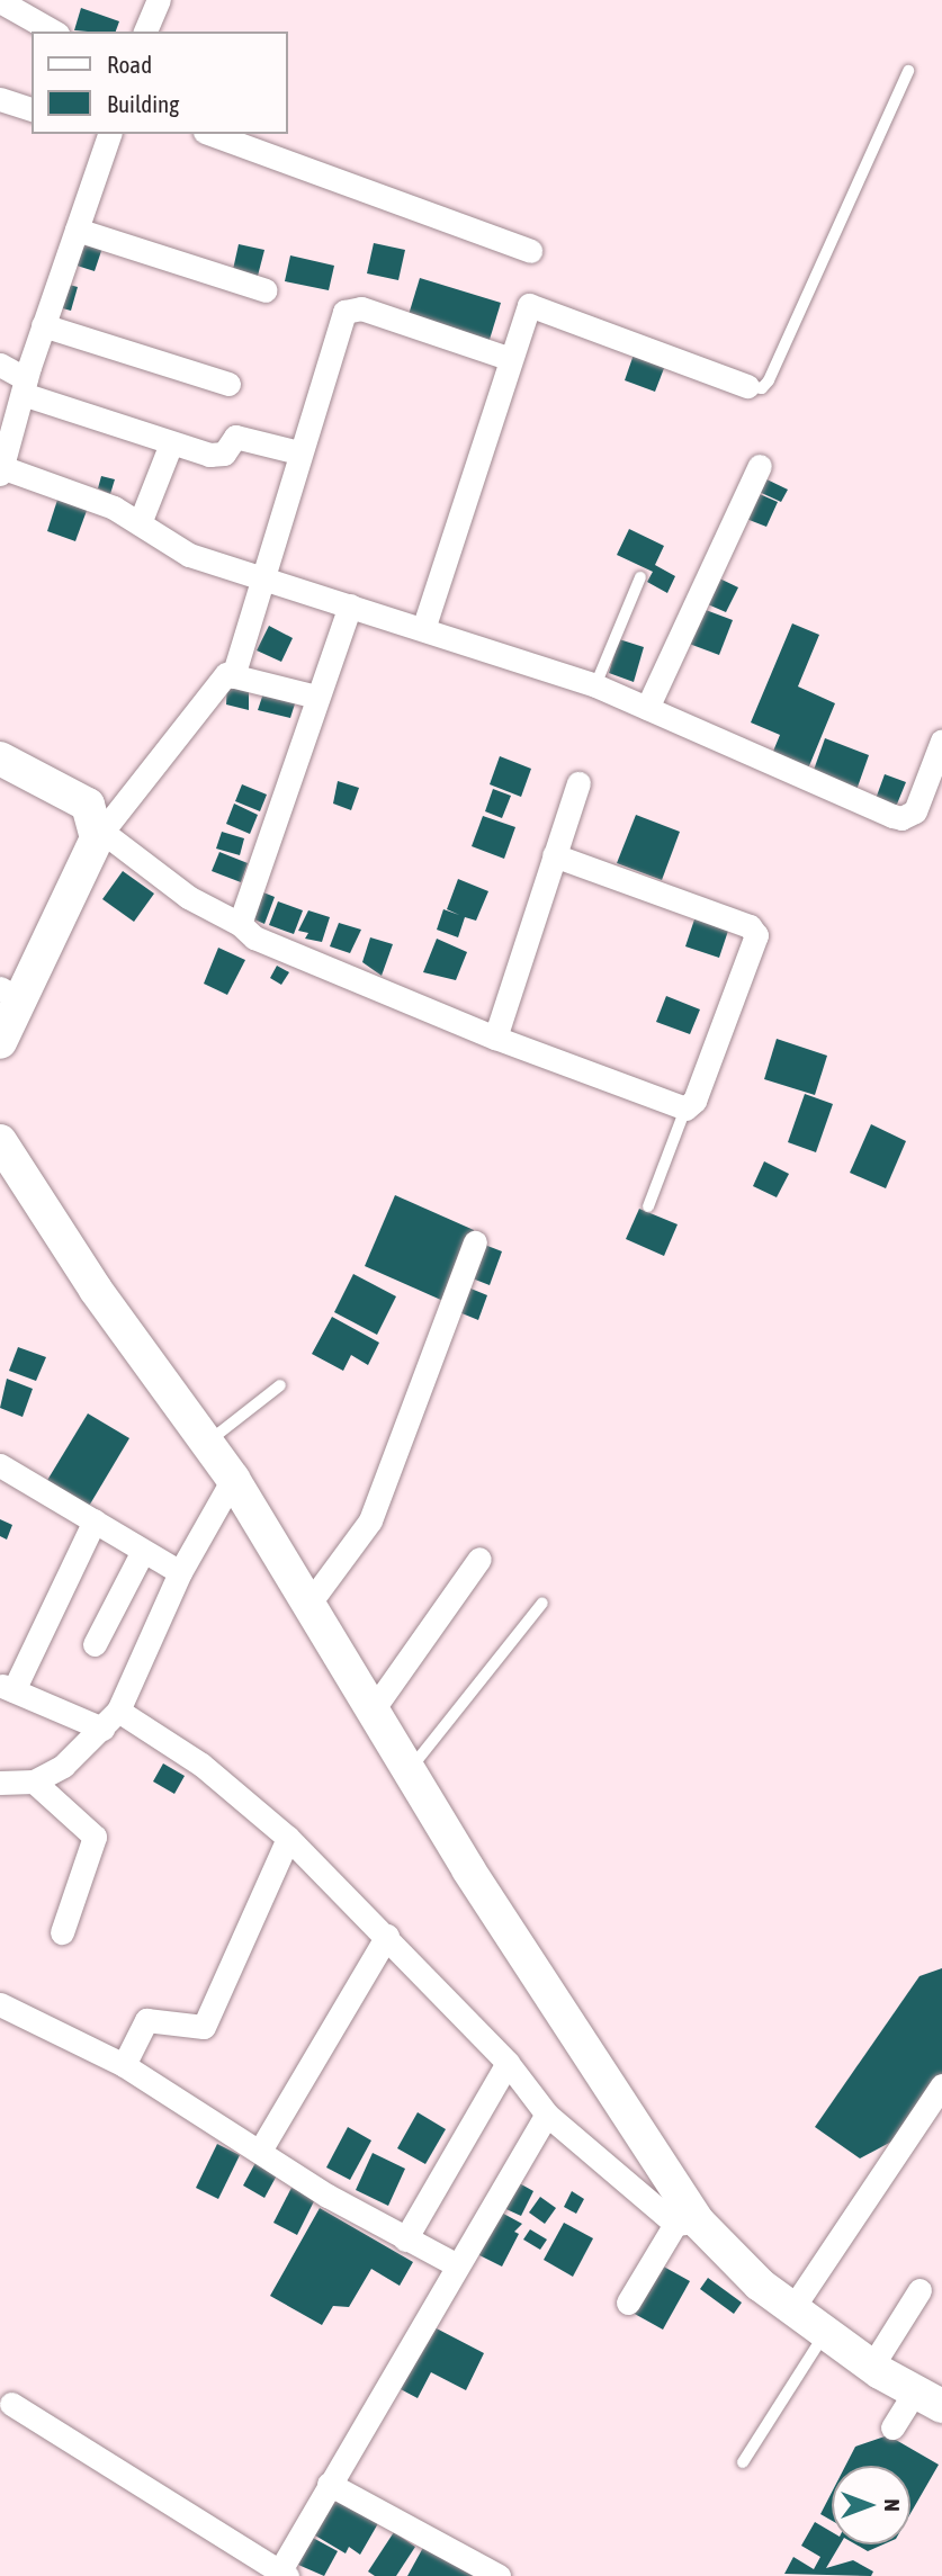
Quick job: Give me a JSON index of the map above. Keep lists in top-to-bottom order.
{
  "legend": ["Road", "Building"],
  "north": "right"
}
